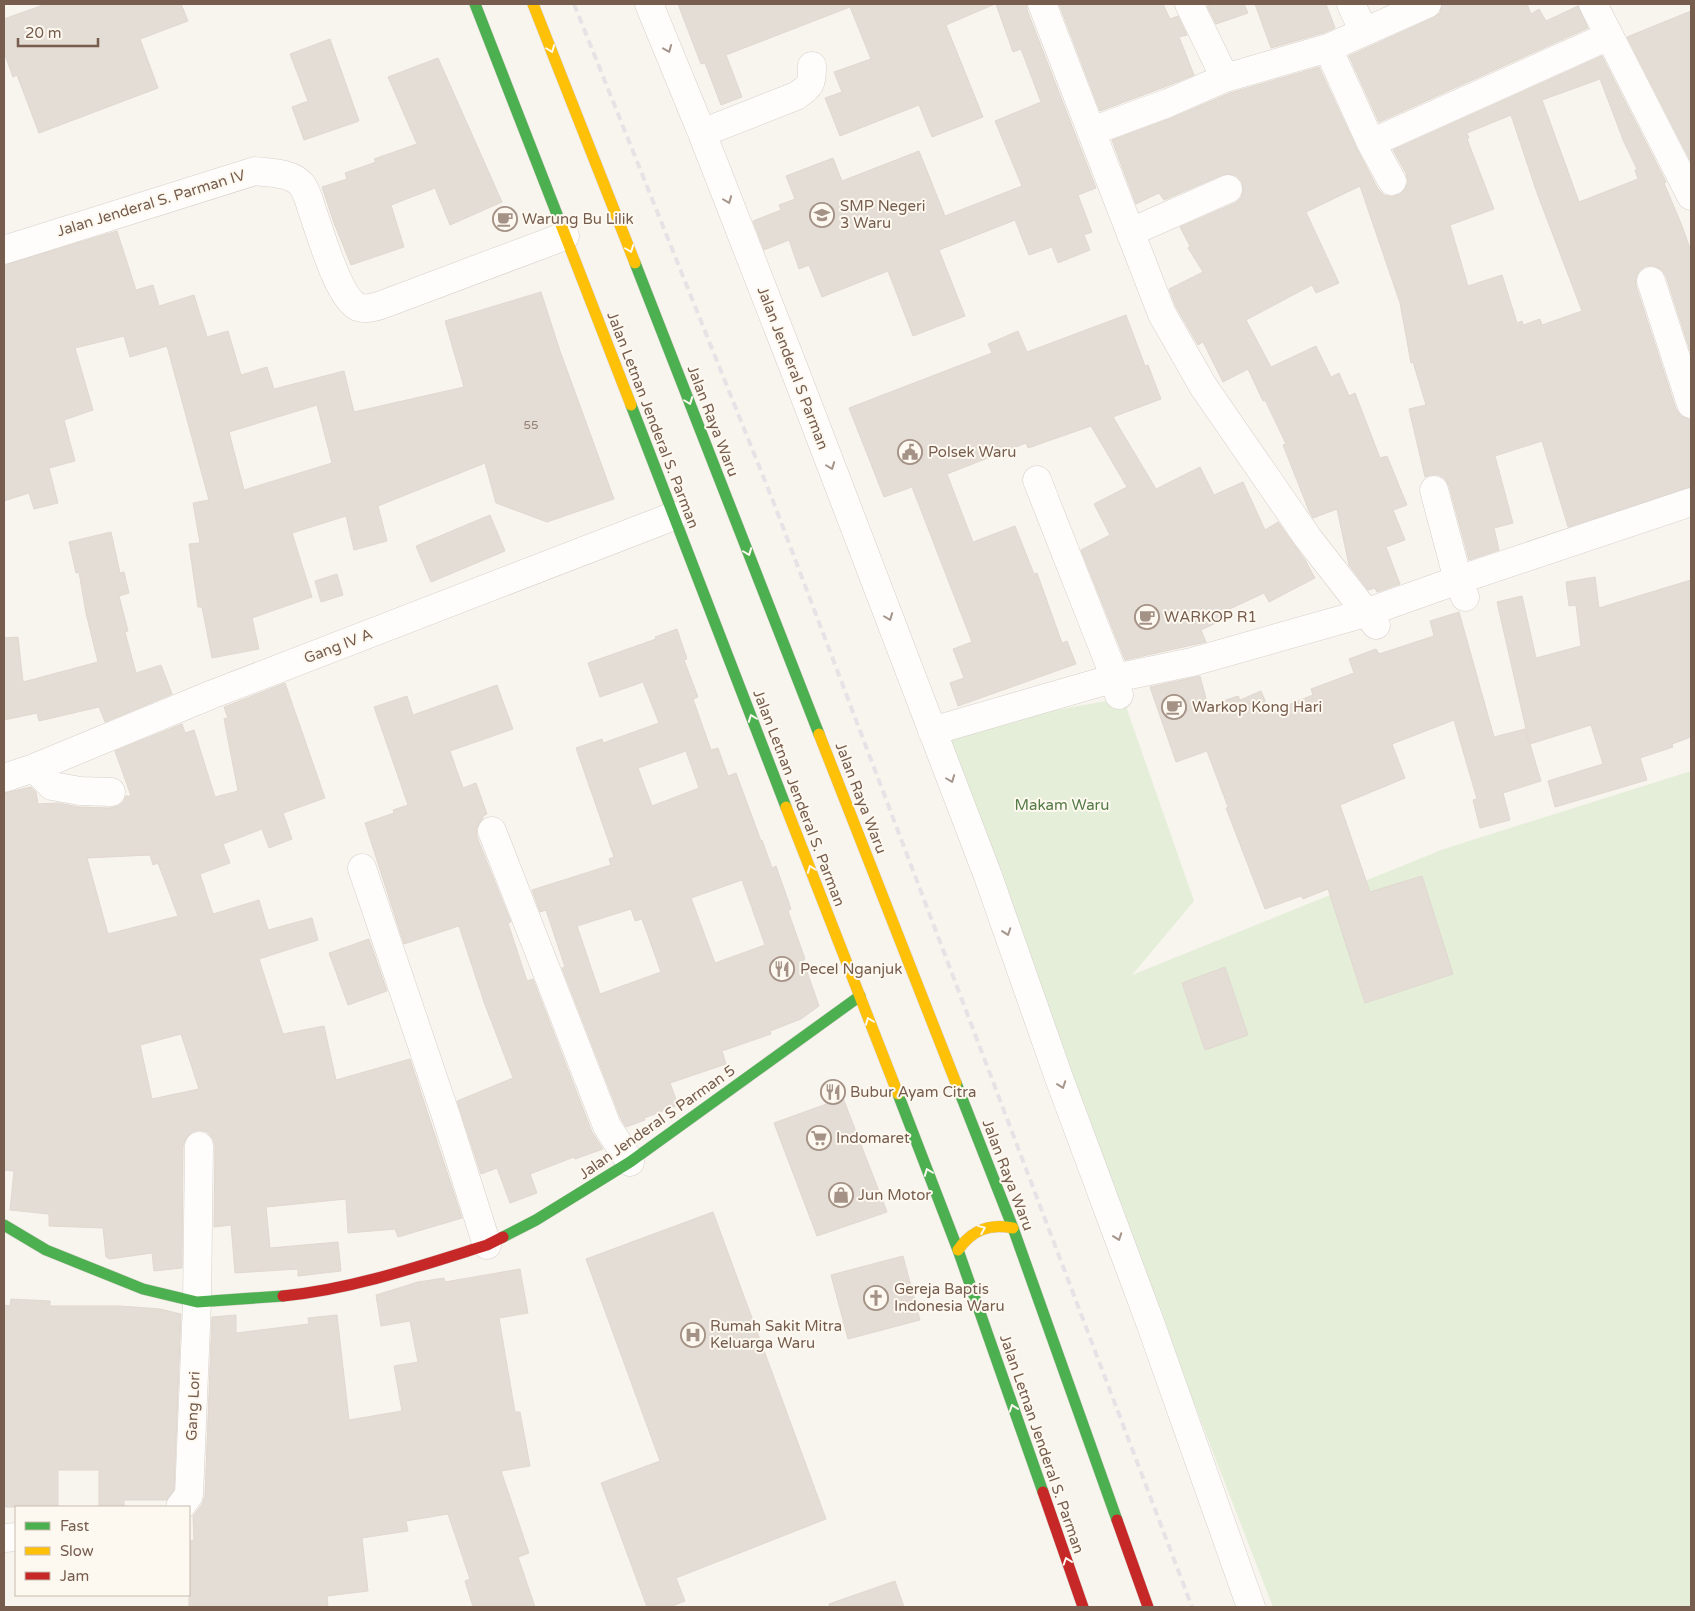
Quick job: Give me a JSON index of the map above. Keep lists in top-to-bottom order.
{
  "streets": {
    "main road": ["Jalan Letnan Jenderal S. Parman", "Jalan Raya Waru", "Jalan Jenderal S Parman 5"],
    "street": [
      "Jalan Jenderal S. Parman IV",
      "Jalan Jenderal S Parman",
      "Gang IV A",
      "Gang Lori"
    ]
  },
  "crossings": [
    ["Jalan Jenderal S. Parman IV", "Jalan Letnan Jenderal S. Parman"],
    ["Jalan Letnan Jenderal S. Parman", "Gang IV A"],
    ["Jalan Letnan Jenderal S. Parman", "Jalan Jenderal S Parman 5"],
    ["Jalan Jenderal S Parman 5", "Gang Lori"]
  ],
  "one_way": ["Jalan Jenderal S Parman", "Jalan Letnan Jenderal S. Parman", "Jalan Raya Waru"],
  "parks": ["Makam Waru"],
  "places": {
    "school or university": ["SMP Negeri 3 Waru"],
    "cafe": ["Warung Bu Lilik", "WARKOP R1", "Warkop Kong Hari"],
    "public building": ["Polsek Waru"],
    "restaurant": ["Pecel Nganjuk", "Bubur Ayam Citra"],
    "supermarket": ["Indomaret"],
    "shop": ["Jun Motor"],
    "church": ["Gereja Baptis Indonesia Waru"],
    "hospital": ["Rumah Sakit Mitra Keluarga Waru"]
  },
  "house_numbers": ["55"],
  "legend": ["Fast", "Slow", "Jam"],
  "scale_bar": "20 m"
}
